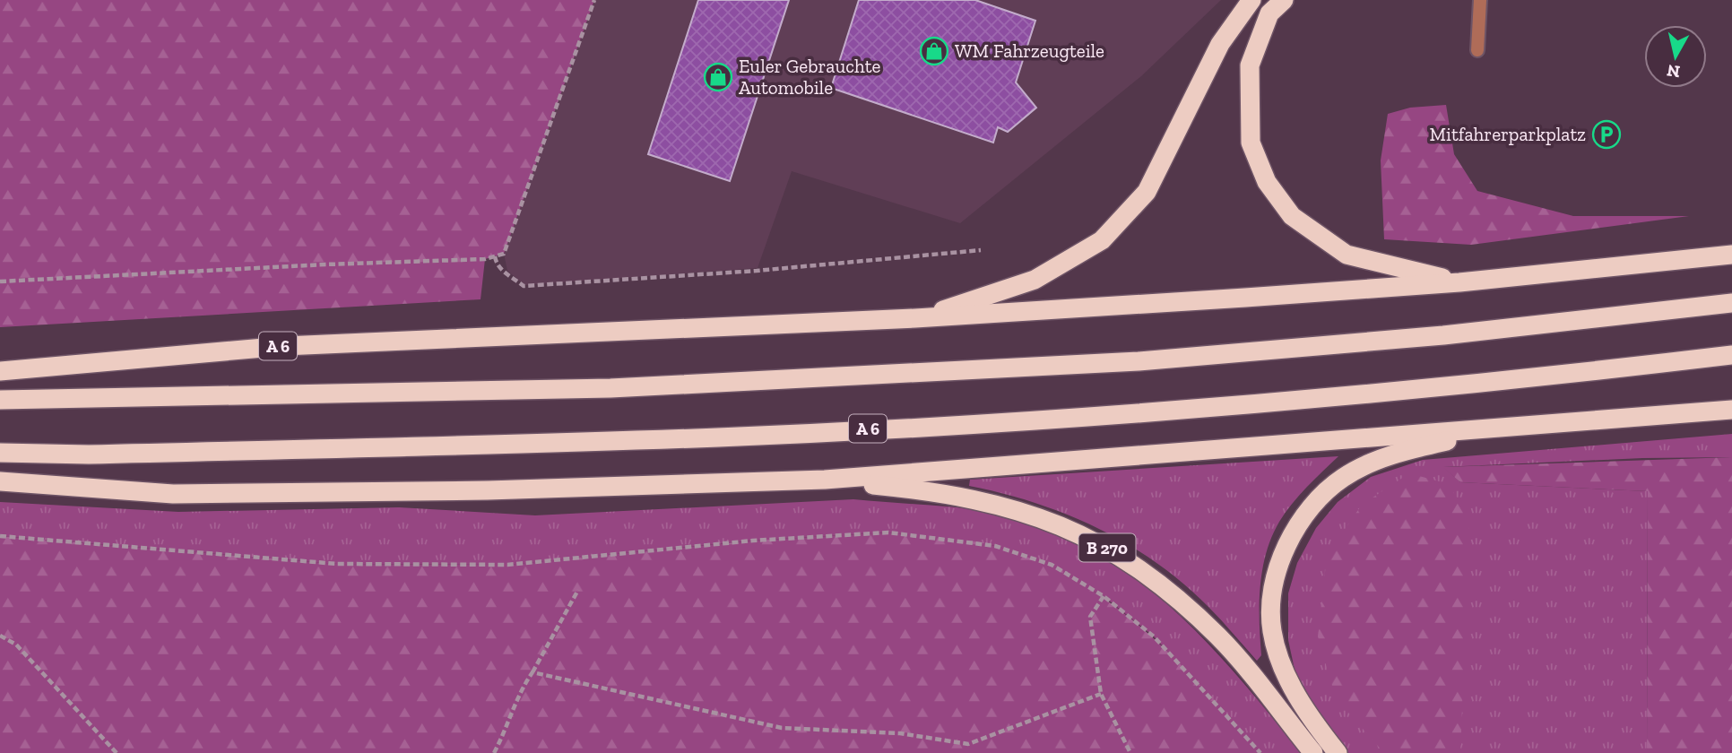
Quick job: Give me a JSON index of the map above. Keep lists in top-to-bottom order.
{
  "streets": {
    "highway": ["A 6", "B 270"]
  },
  "places": {
    "shop": ["WM Fahrzeugteile", "Euler Gebrauchte Automobile"],
    "parking": ["Mitfahrerparkplatz"]
  },
  "north": "bottom"
}
